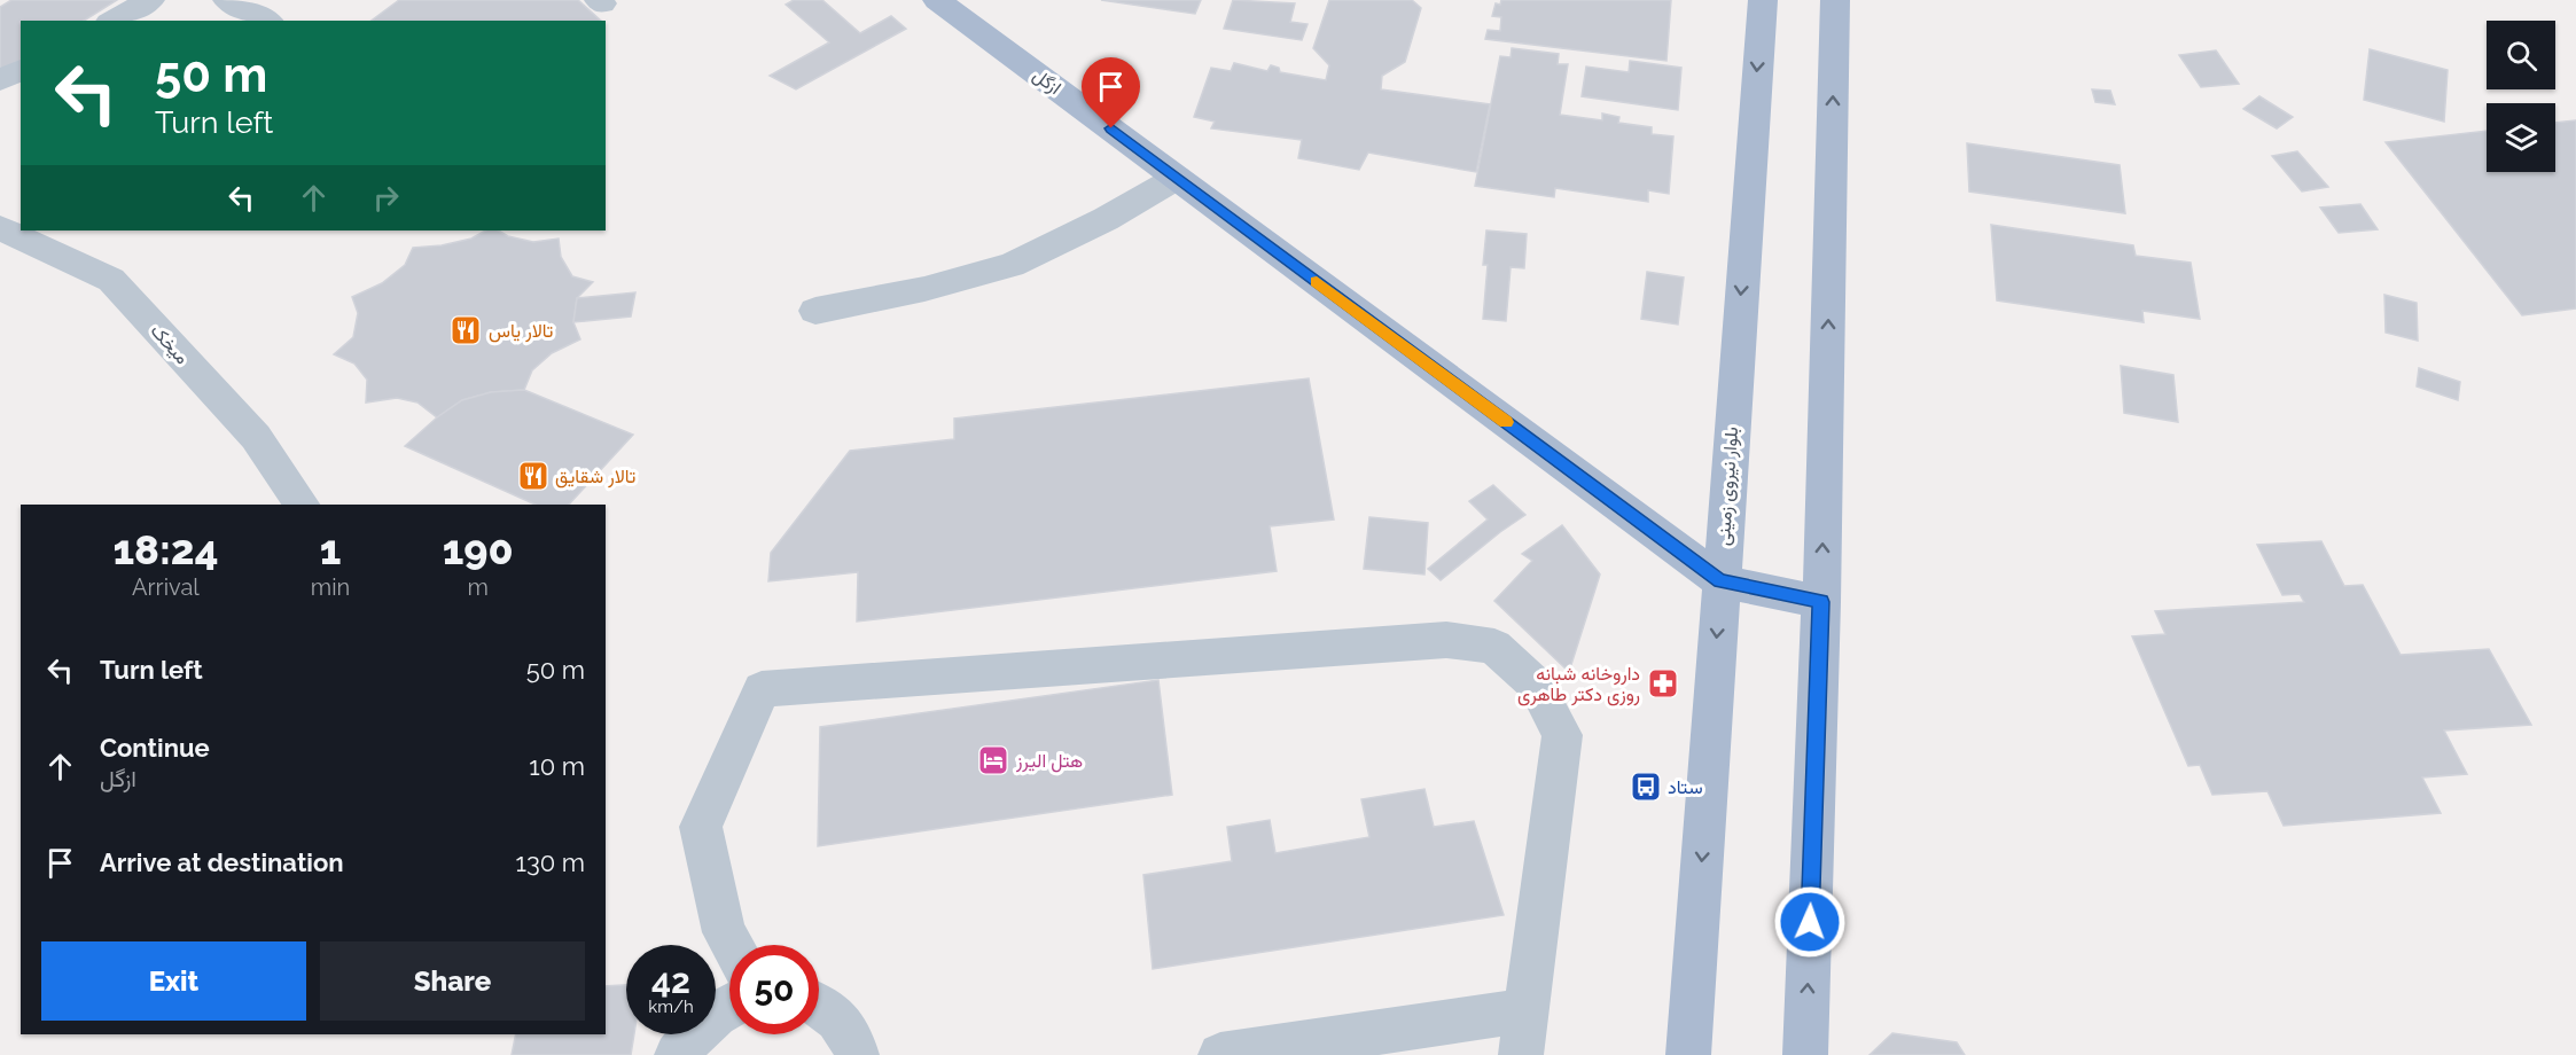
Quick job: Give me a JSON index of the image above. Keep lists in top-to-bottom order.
{
  "streets": {
    "main road": ["ازگل", "بلوار نیروی زمینی"],
    "street": ["میخک"]
  },
  "crossings": [
    ["ازگل", "بلوار نیروی زمینی"]
  ],
  "places": {
    "restaurant": ["تالار یاس", "تالار شقایق"],
    "pharmacy": ["داروخانه شبانه روزی دکتر طاهری"],
    "hotel": ["هتل الیرز"],
    "bus stop": ["ستاد"]
  },
  "page": {
    "turn": ["50 m", "Turn left"],
    "eta": [
      "18:24",
      "Arrival",
      "1",
      "min",
      "190",
      "m"
    ],
    "list": [
      {
        "name": "Turn left",
        "value": "50 m"
      },
      {
        "name": "Continue",
        "note": "ازگل",
        "value": "10 m"
      },
      {
        "name": "Arrive at destination",
        "value": "130 m"
      }
    ],
    "buttons": ["Exit", "Share"],
    "speed": "42 km/h",
    "limit": "50"
  }
}
